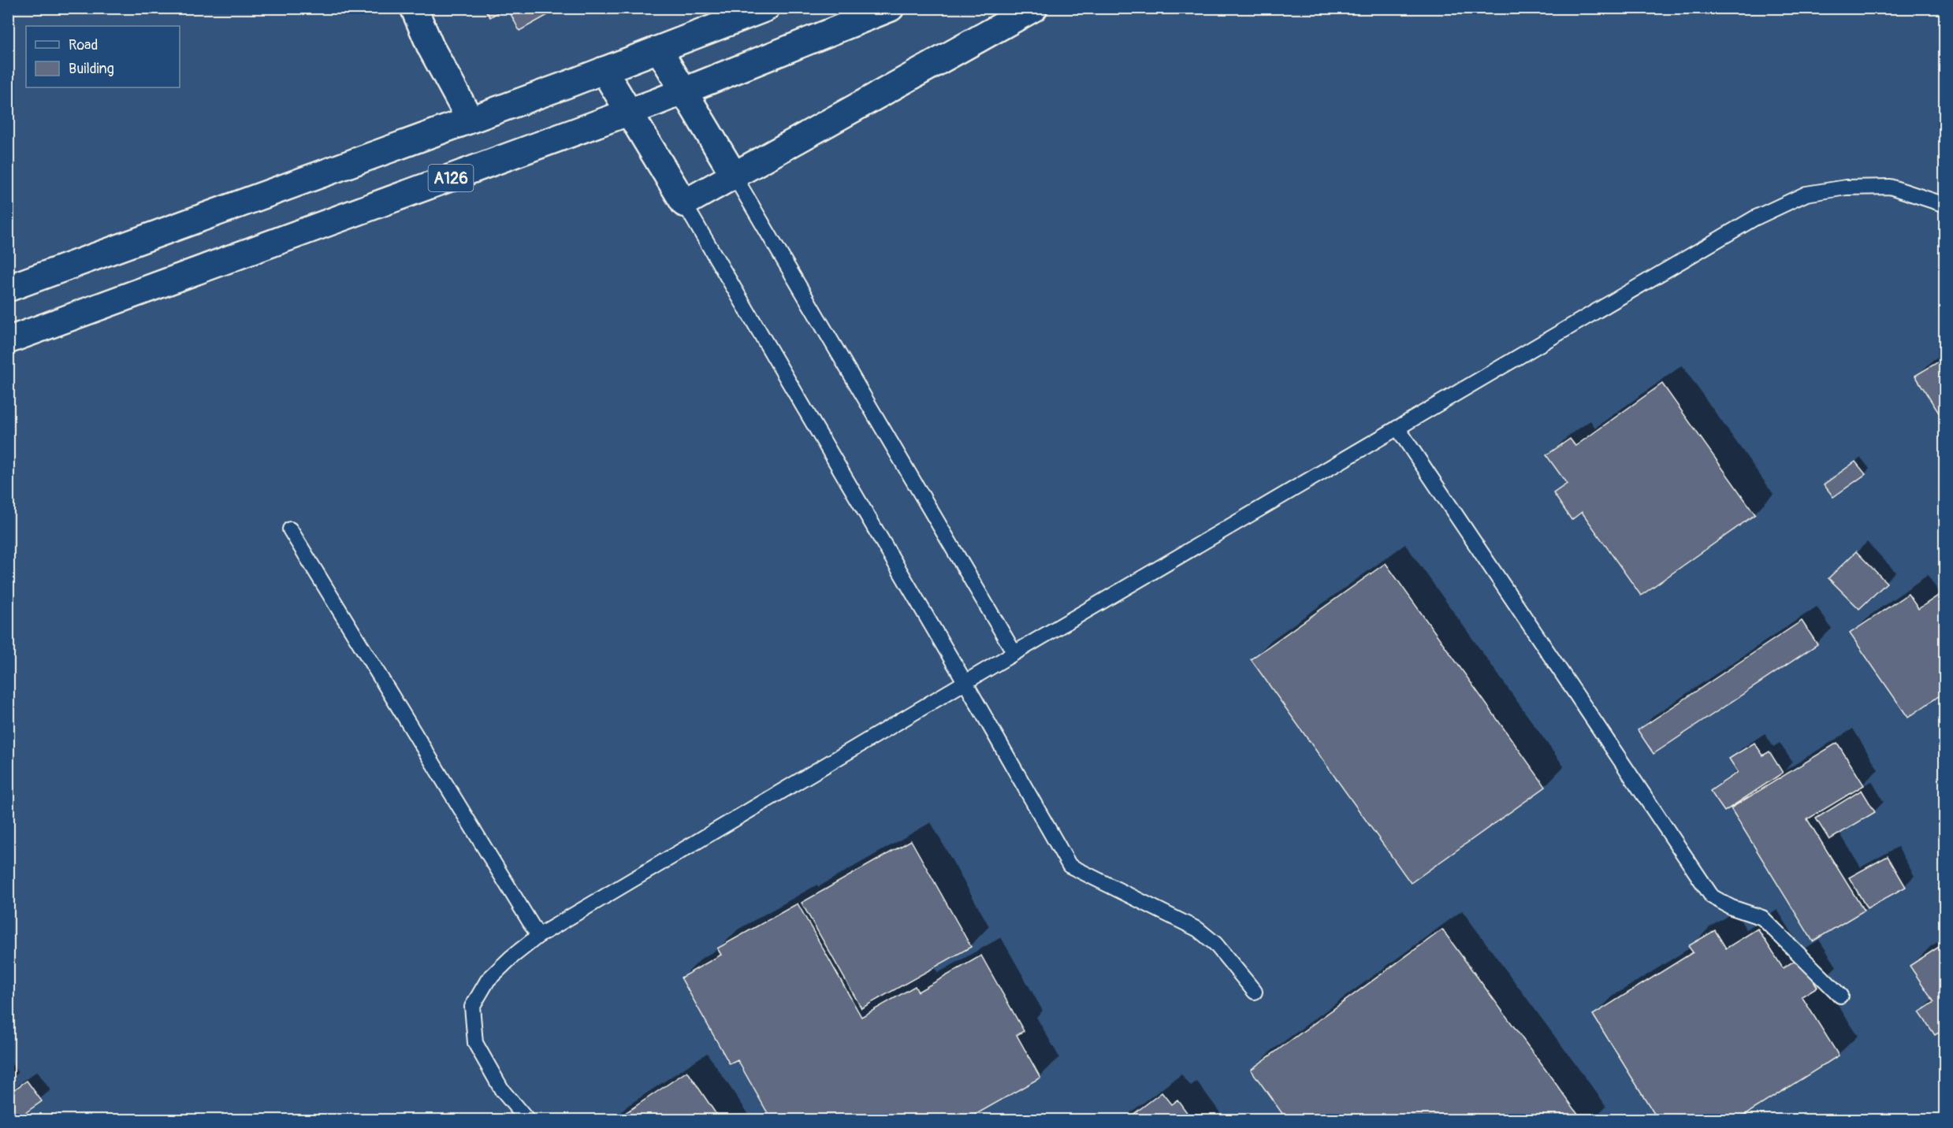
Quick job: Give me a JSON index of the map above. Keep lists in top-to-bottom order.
{
  "streets": {
    "main road": ["A126"]
  },
  "legend": ["Road", "Building"]
}
